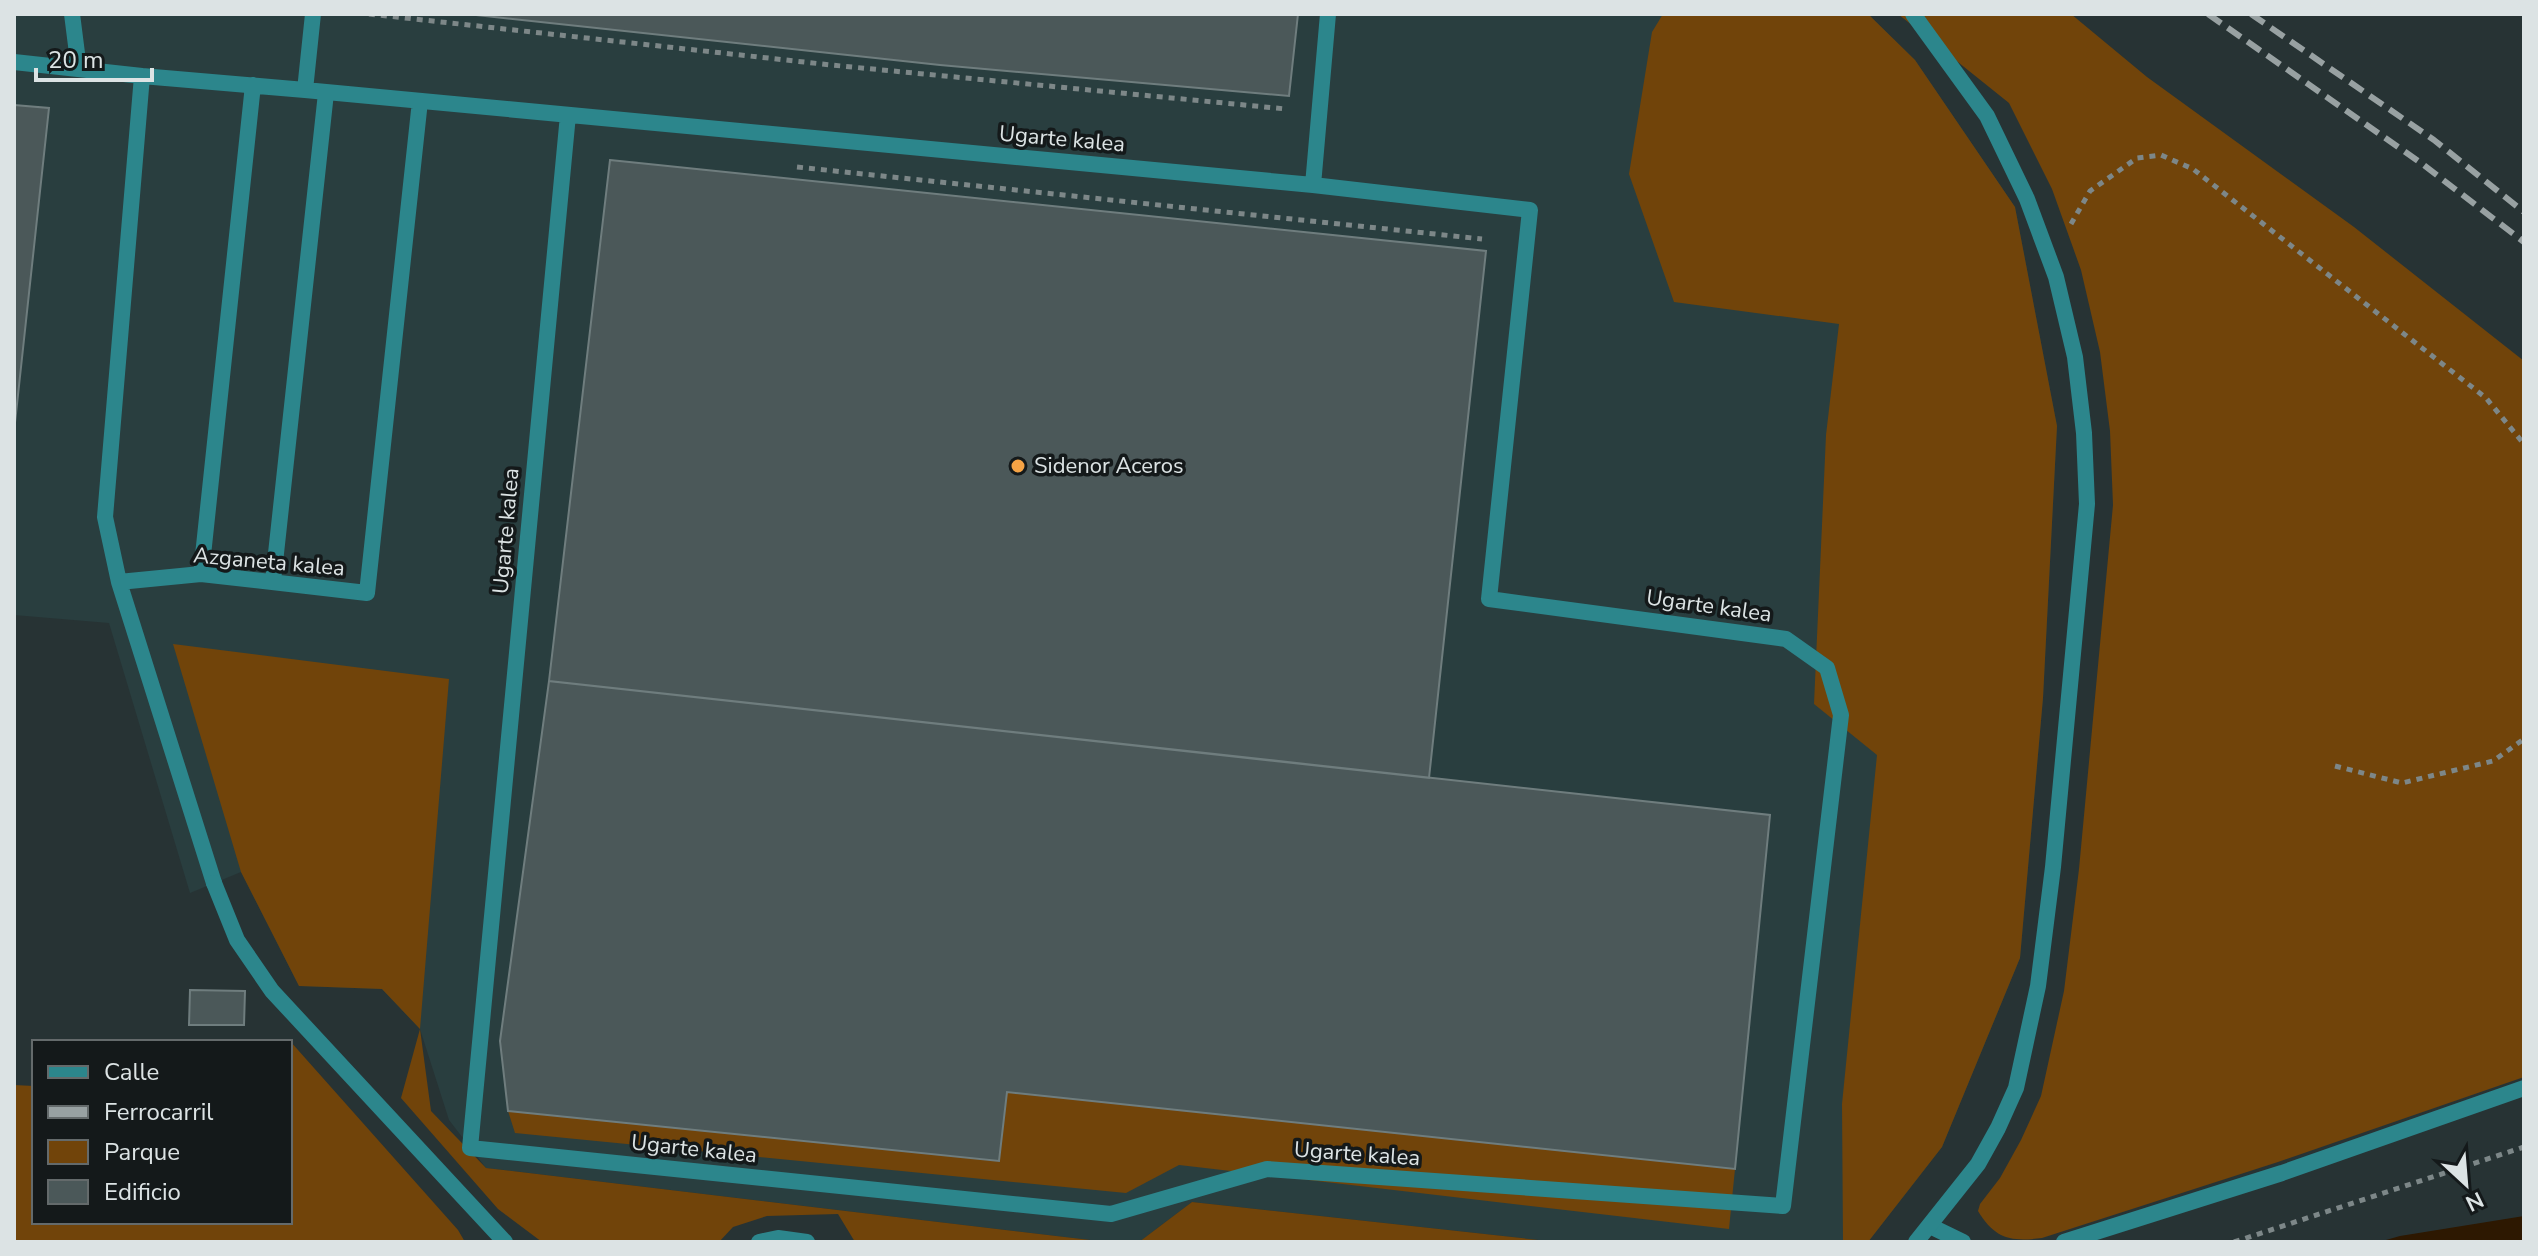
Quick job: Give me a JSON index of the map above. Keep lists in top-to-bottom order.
{
  "streets": {
    "street": ["Ugarte kalea", "Azganeta kalea"]
  },
  "crossings": [
    ["Ugarte kalea", "Azganeta kalea"]
  ],
  "places": ["Sidenor Aceros"],
  "legend": [
    "Calle",
    "Ferrocarril",
    "Parque",
    "Edificio"
  ],
  "scale_bar": "20 m",
  "north": "bottom right"
}
